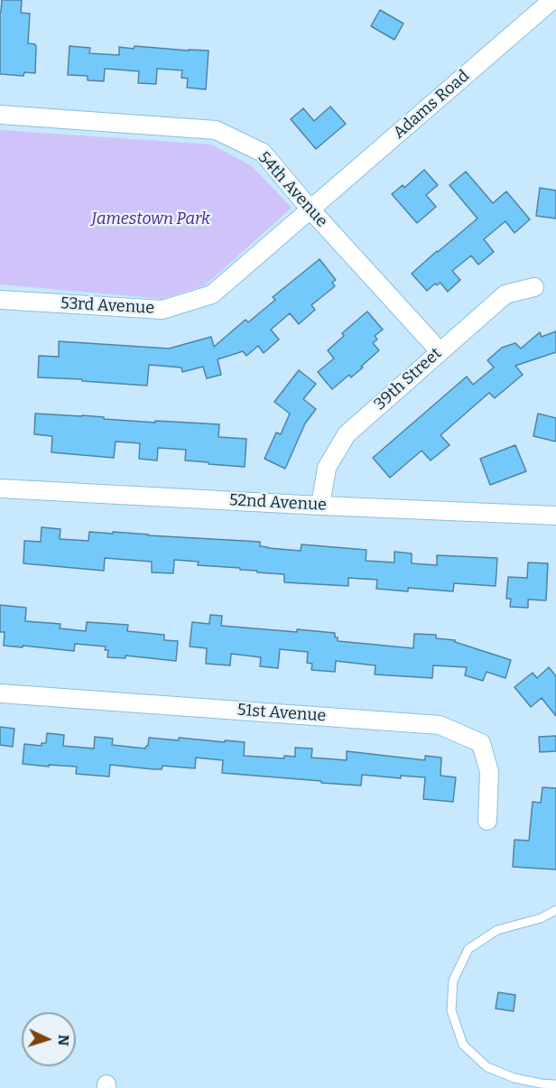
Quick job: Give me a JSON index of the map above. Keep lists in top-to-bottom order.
{
  "streets": {
    "street": [
      "Adams Road",
      "54th Avenue",
      "53rd Avenue",
      "39th Street",
      "52nd Avenue",
      "51st Avenue"
    ]
  },
  "crossings": [
    ["Adams Road", "54th Avenue"],
    ["Adams Road", "53rd Avenue"],
    ["54th Avenue", "53rd Avenue"],
    ["54th Avenue", "39th Street"],
    ["39th Street", "52nd Avenue"]
  ],
  "parks": ["Jamestown Park"],
  "north": "right"
}
